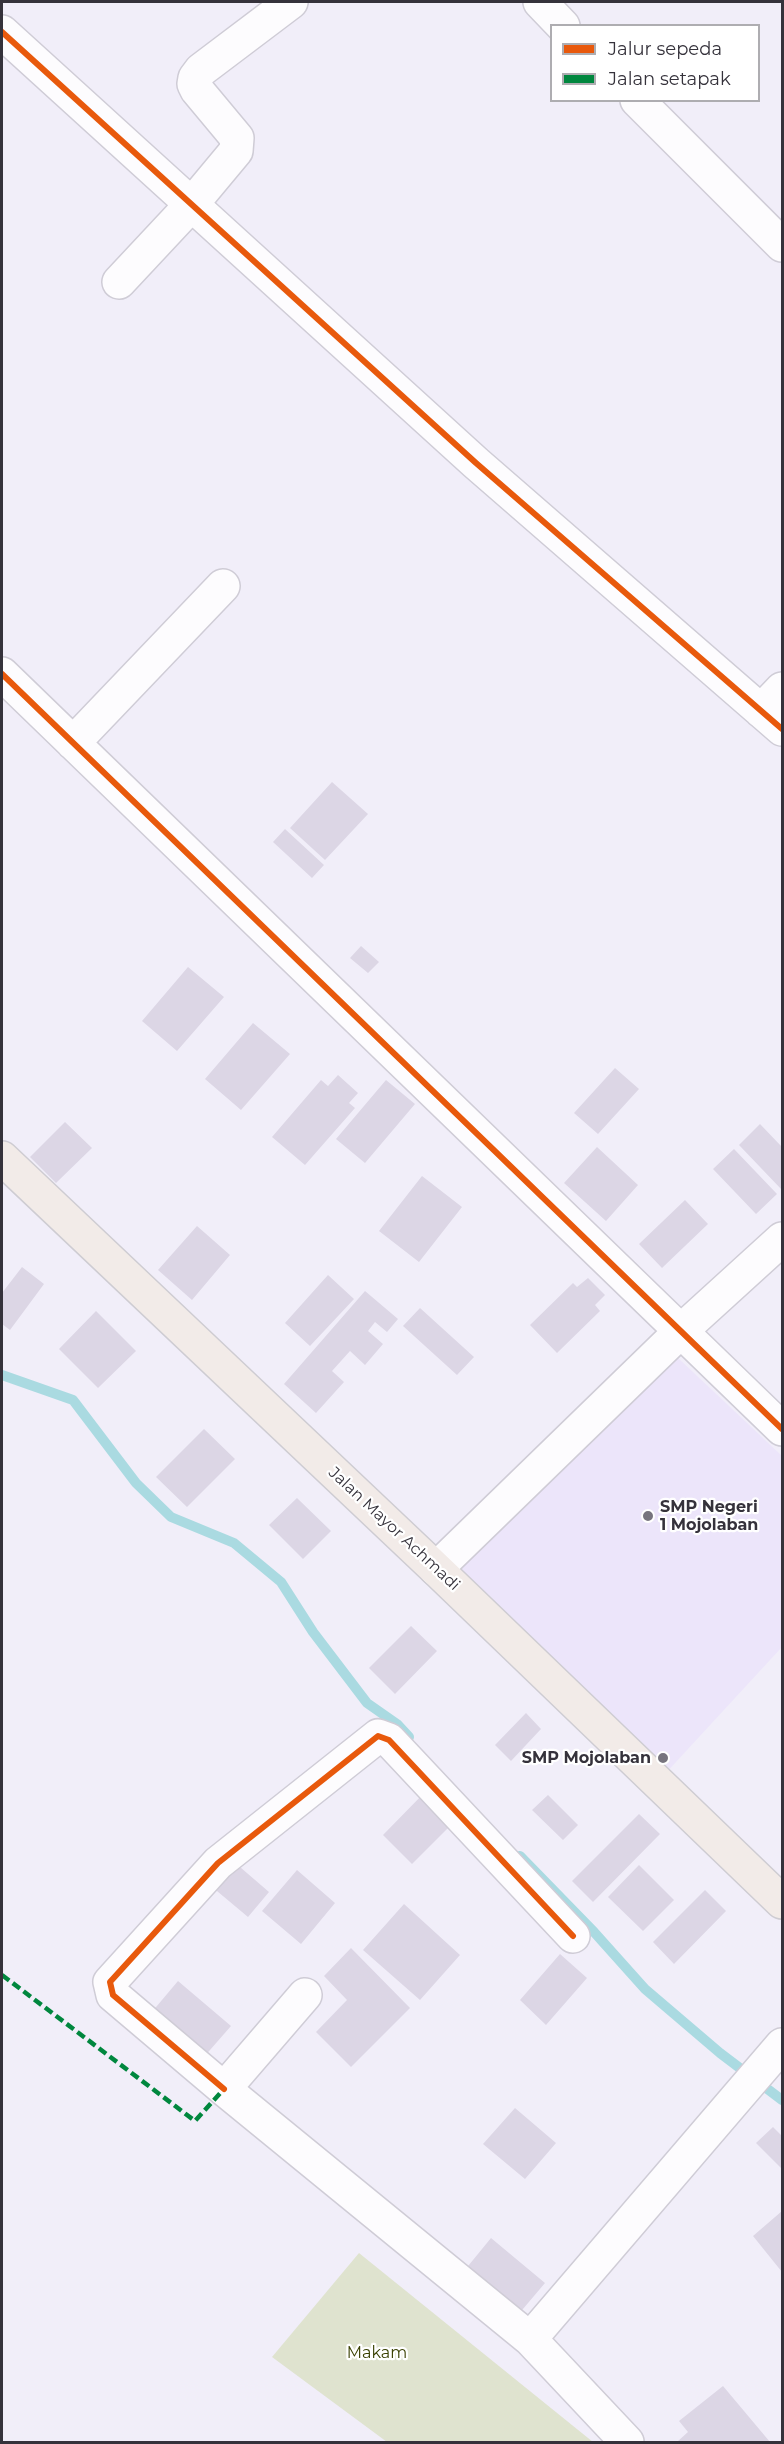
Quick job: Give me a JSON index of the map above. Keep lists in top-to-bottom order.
{
  "streets": {
    "main road": ["Jalan Mayor Achmadi"]
  },
  "parks": ["Makam"],
  "places": ["SMP Negeri 1 Mojolaban", "SMP Mojolaban"],
  "legend": ["Jalur sepeda", "Jalan setapak"]
}
